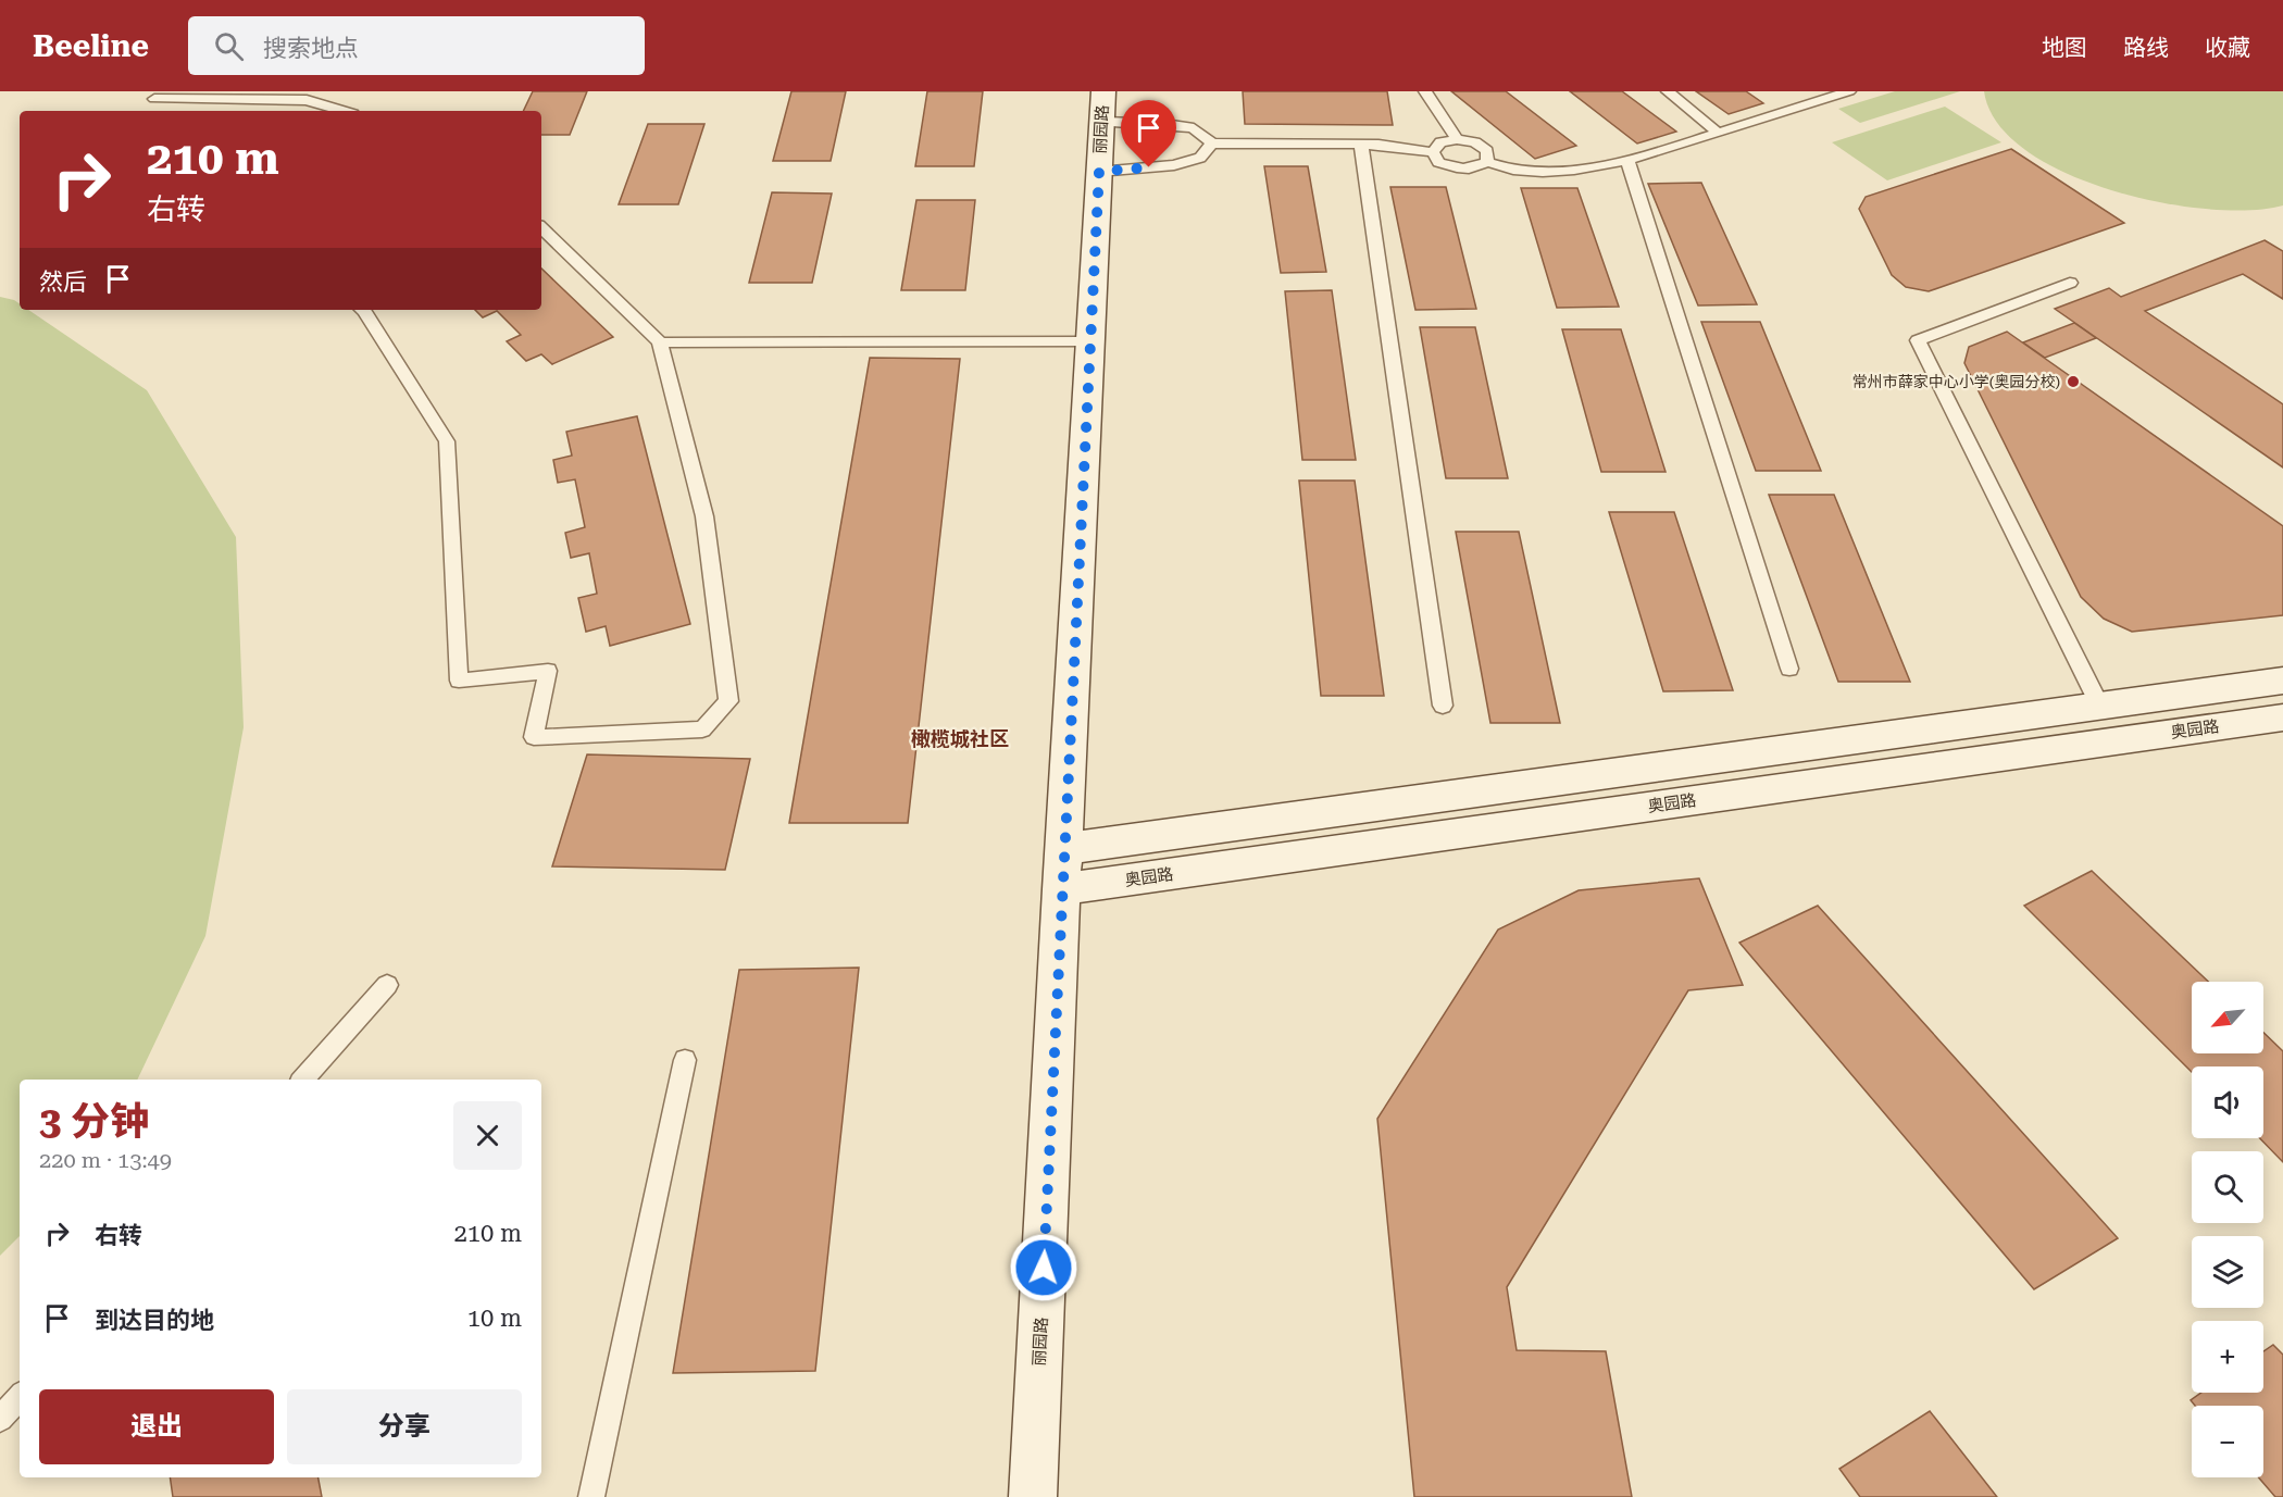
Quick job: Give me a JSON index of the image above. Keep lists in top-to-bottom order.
{
  "streets": {
    "street": ["丽园路", "奥园路"]
  },
  "crossings": [
    ["丽园路", "奥园路"]
  ],
  "districts": ["橄榄城社区"],
  "places": ["常州市薛家中心小学(奥园分校)"],
  "north": "bottom left",
  "page": {
    "header": "Beeline",
    "search": "搜索地点",
    "nav": ["地图", "路线", "收藏"],
    "turn": ["210 m", "右转"],
    "then": "然后",
    "map_buttons": ["+", "−"],
    "heading": ["3 分钟", "220 m · 13:49"],
    "list": [
      {
        "name": "右转",
        "value": "210 m"
      },
      {
        "name": "到达目的地",
        "value": "10 m"
      }
    ],
    "buttons": ["退出", "分享"]
  }
}
